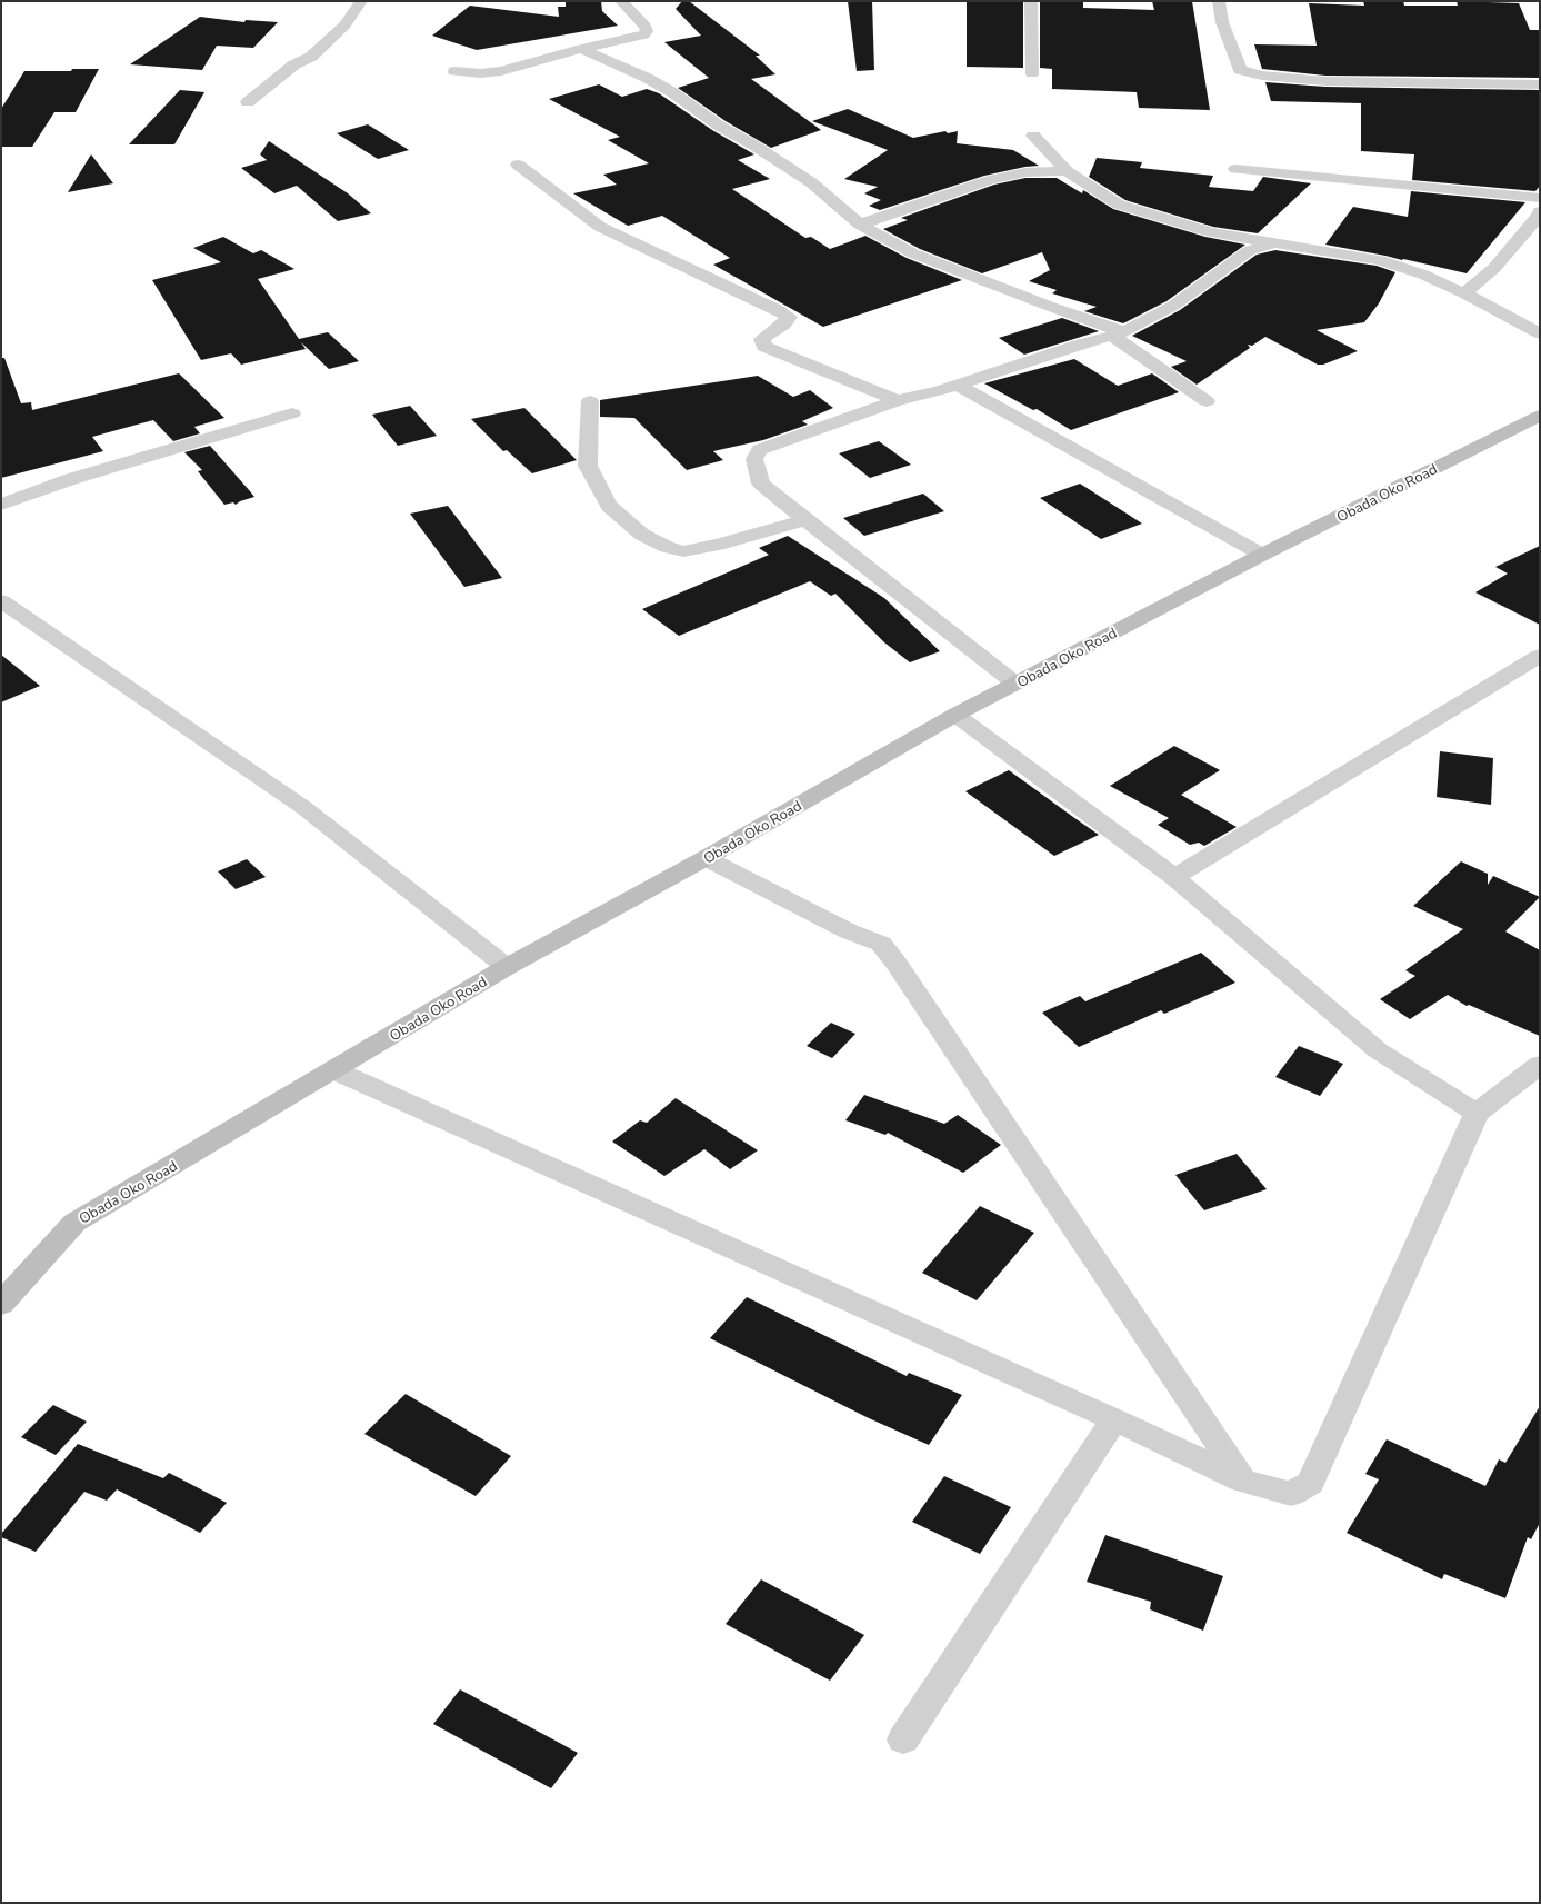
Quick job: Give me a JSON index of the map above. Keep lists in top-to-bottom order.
{
  "streets": {
    "main road": ["Obada Oko Road"]
  }
}
